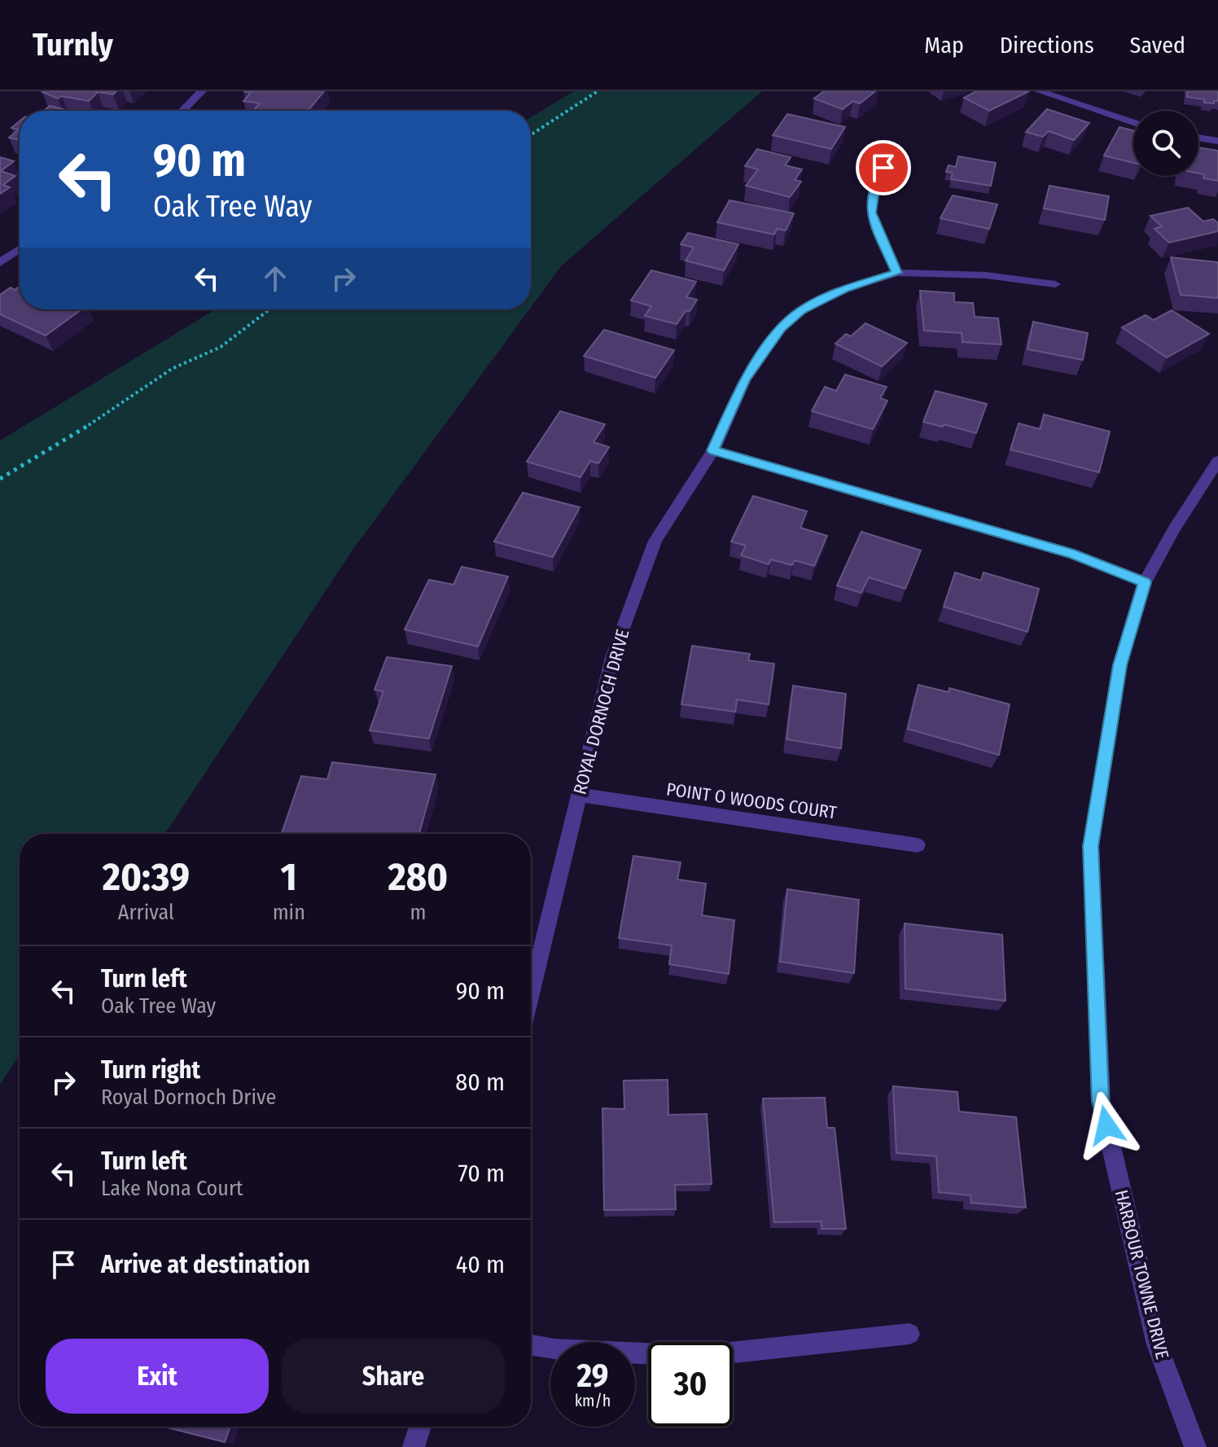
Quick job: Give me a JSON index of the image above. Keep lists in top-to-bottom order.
{
  "streets": {
    "street": ["ROYAL DORNOCH DRIVE", "POINT O WOODS COURT", "HARBOUR TOWNE DRIVE"]
  },
  "crossings": [
    ["ROYAL DORNOCH DRIVE", "POINT O WOODS COURT"]
  ],
  "page": {
    "header": "Turnly",
    "nav": ["Map", "Directions", "Saved"],
    "turn": ["90 m", "Oak Tree Way"],
    "eta": [
      "20:39",
      "Arrival",
      "1",
      "min",
      "280",
      "m"
    ],
    "list": [
      {
        "name": "Turn left",
        "note": "Oak Tree Way",
        "value": "90 m"
      },
      {
        "name": "Turn right",
        "note": "Royal Dornoch Drive",
        "value": "80 m"
      },
      {
        "name": "Turn left",
        "note": "Lake Nona Court",
        "value": "70 m"
      },
      {
        "name": "Arrive at destination",
        "value": "40 m"
      }
    ],
    "buttons": ["Exit", "Share"],
    "speed": "29 km/h",
    "limit": "30"
  }
}
